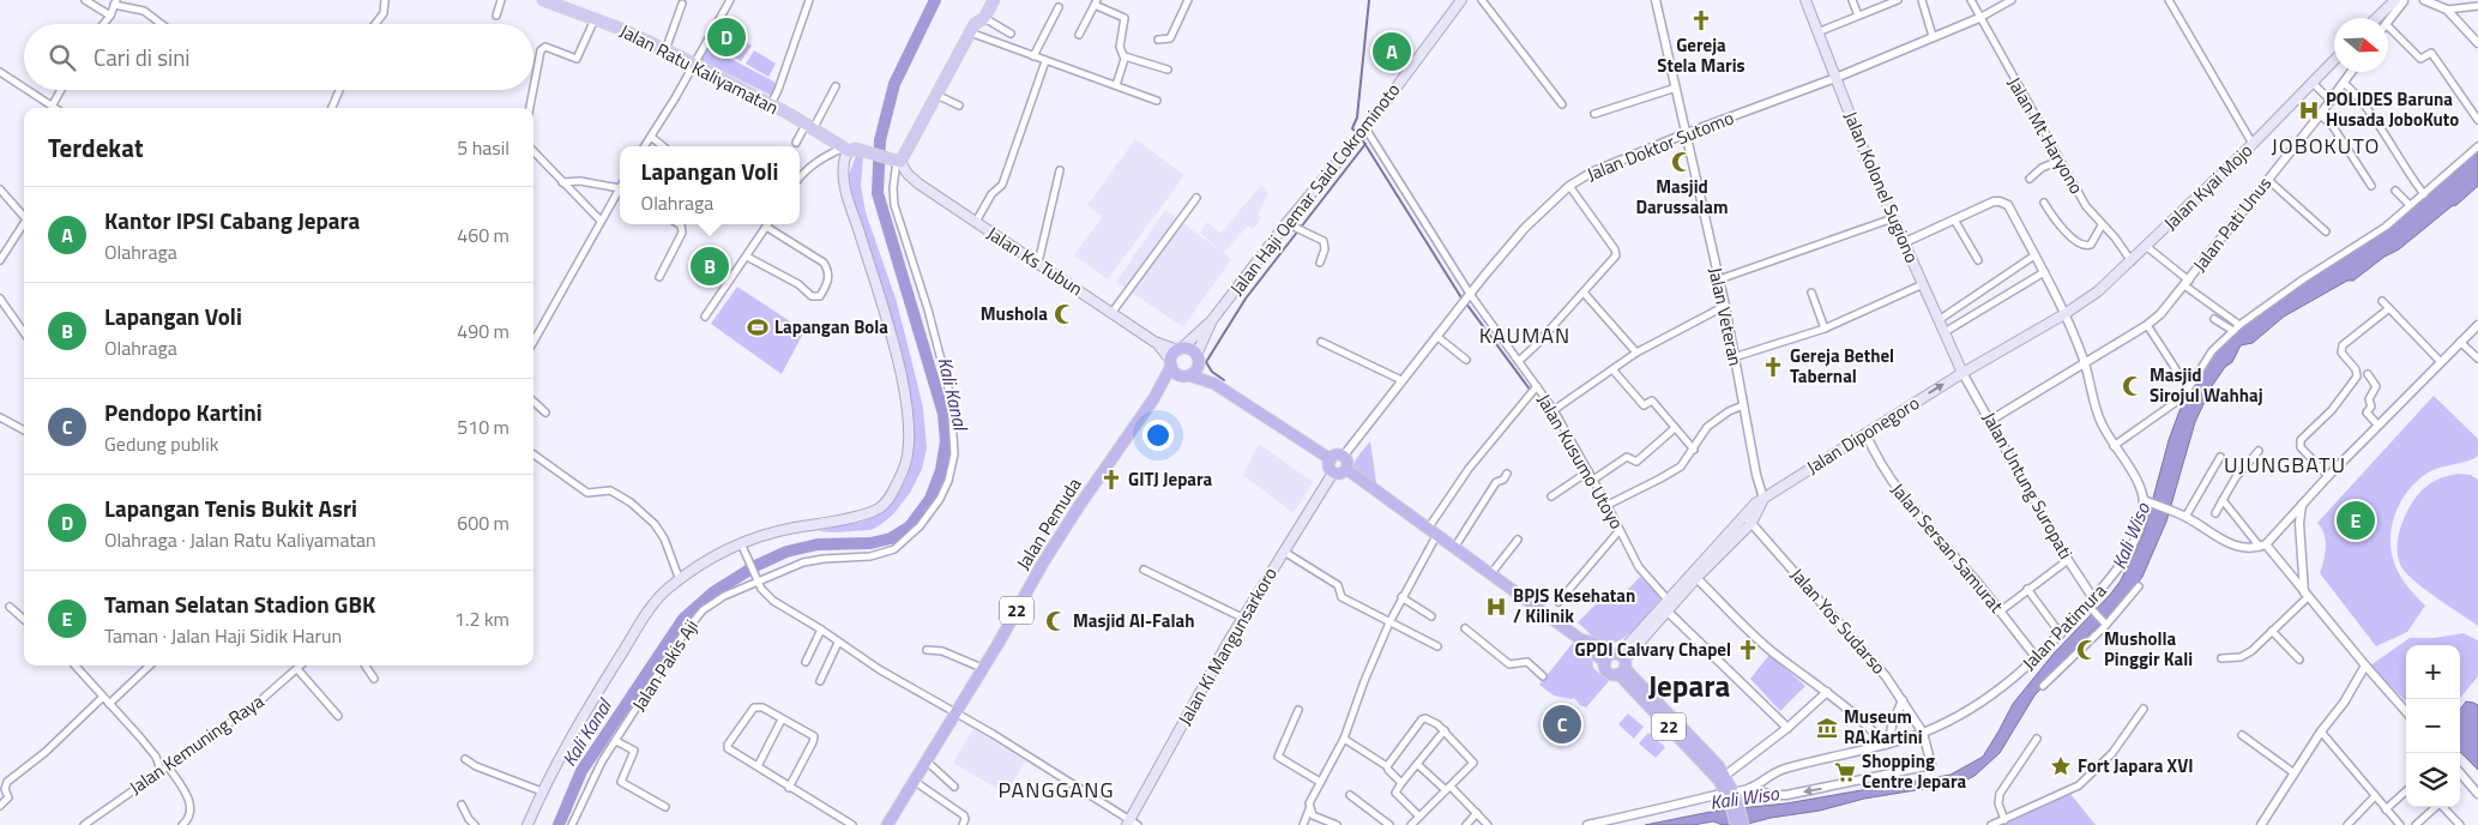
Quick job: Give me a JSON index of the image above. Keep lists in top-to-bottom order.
{
  "streets": {
    "highway": ["Jalan Pemuda", "22"],
    "main road": [
      "Jalan Ratu Kaliyamatan",
      "Jalan Kolonel Sugiono",
      "Jalan Kyai Mojo",
      "Jalan Haji Oemar Said Cokrominoto",
      "Jalan Ks Tubun",
      "Jalan Diponegoro",
      "Jalan Ki Mangunsarkoro"
    ],
    "street": [
      "Jalan Mt Haryono",
      "Jalan Doktor Sutomo",
      "Jalan Pati Unus",
      "Jalan Veteran",
      "Jalan Kusumo Utoyo",
      "Jalan Untung Suropati",
      "Jalan Sersan Samurat",
      "Jalan Yos Sudarso",
      "Jalan Patimura",
      "Jalan Pakis Aji",
      "Jalan Kemuning Raya"
    ]
  },
  "crossings": [
    ["Jalan Mt Haryono", "Jalan Doktor Sutomo"],
    ["Jalan Mt Haryono", "Jalan Kyai Mojo"],
    ["Jalan Doktor Sutomo", "Jalan Kolonel Sugiono"],
    ["Jalan Doktor Sutomo", "Jalan Veteran"],
    ["Jalan Doktor Sutomo", "Jalan Kusumo Utoyo"],
    ["Jalan Doktor Sutomo", "22"],
    ["Jalan Doktor Sutomo", "Jalan Ki Mangunsarkoro"],
    ["Jalan Kolonel Sugiono", "Jalan Diponegoro"],
    ["Jalan Kolonel Sugiono", "Jalan Untung Suropati"],
    ["Jalan Kyai Mojo", "Jalan Diponegoro"],
    ["Jalan Haji Oemar Said Cokrominoto", "Jalan Kusumo Utoyo"],
    ["Jalan Pati Unus", "Jalan Untung Suropati"],
    ["Jalan Ks Tubun", "Jalan Pemuda"],
    ["Jalan Ks Tubun", "Jalan Pakis Aji"],
    ["Jalan Veteran", "Jalan Diponegoro"],
    ["Jalan Diponegoro", "Jalan Untung Suropati"],
    ["Jalan Diponegoro", "Jalan Sersan Samurat"],
    ["Jalan Untung Suropati", "Jalan Patimura"],
    ["Jalan Sersan Samurat", "Jalan Patimura"],
    ["22", "Jalan Patimura"],
    ["22", "Jalan Ki Mangunsarkoro"],
    ["Jalan Yos Sudarso", "Jalan Patimura"]
  ],
  "one_way": ["Jalan Yos Sudarso"],
  "districts": [
    "JOBOKUTO",
    "KAUMAN",
    "UJUNGBATU",
    "Jepara",
    "PANGGANG"
  ],
  "water": ["Kali Kanal", "Kali Wiso"],
  "places": {
    "church": [
      "Gereja Stela Maris",
      "Gereja Bethel Tabernal",
      "GITJ Jepara",
      "GPDI Calvary Chapel"
    ],
    "hospital": ["POLIDES Baruna Husada JoboKuto", "BPJS Kesehatan / Kilinik"],
    "mosque": [
      "Masjid Darussalam",
      "Mushola",
      "Masjid Sirojul Wahhaj",
      "Masjid Al-Falah",
      "Musholla Pinggir Kali"
    ],
    "sports": ["Lapangan Bola"],
    "museum": ["Museum RA.Kartini"],
    "place": ["Fort Japara XVI"],
    "supermarket": ["Shopping Centre Jepara"]
  },
  "north": "right",
  "page": {
    "pins": [
      "D",
      "A",
      "B",
      "E",
      "C"
    ],
    "search": "Cari di sini",
    "heading": ["Terdekat", "5 hasil"],
    "popup": ["Lapangan Voli", "Olahraga"],
    "list": [
      {
        "mark": "A",
        "name": "Kantor IPSI Cabang Jepara",
        "note": "Olahraga",
        "value": "460 m"
      },
      {
        "mark": "B",
        "name": "Lapangan Voli",
        "note": "Olahraga",
        "value": "490 m"
      },
      {
        "mark": "C",
        "name": "Pendopo Kartini",
        "note": "Gedung publik",
        "value": "510 m"
      },
      {
        "mark": "D",
        "name": "Lapangan Tenis Bukit Asri",
        "note": "Olahraga · Jalan Ratu Kaliyamatan",
        "value": "600 m"
      },
      {
        "mark": "E",
        "name": "Taman Selatan Stadion GBK",
        "note": "Taman · Jalan Haji Sidik Harun",
        "value": "1.2 km"
      }
    ],
    "map_buttons": ["+", "−"]
  }
}
